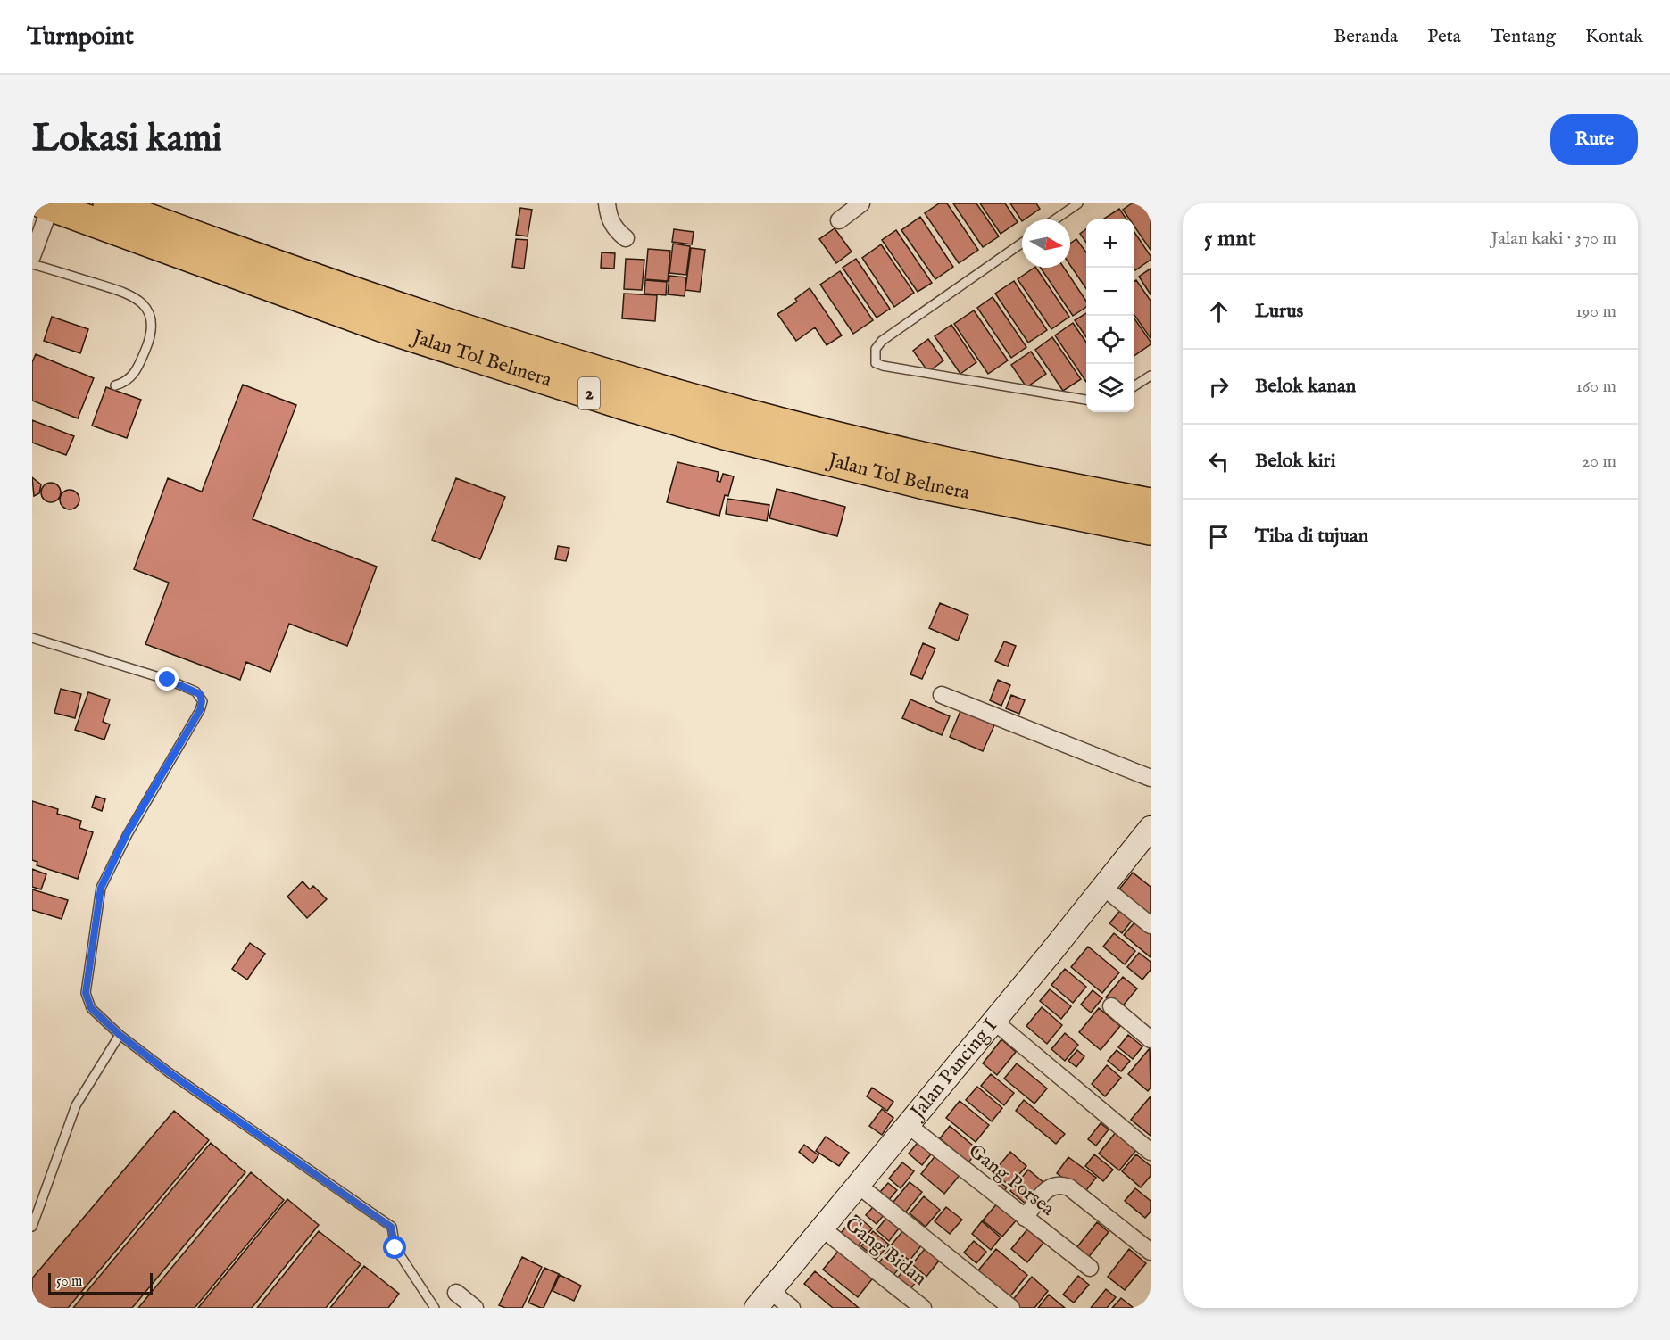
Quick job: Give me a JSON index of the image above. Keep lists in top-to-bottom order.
{
  "streets": {
    "highway": ["Jalan Tol Belmera", "2"],
    "main road": ["Jalan Pancing I"],
    "street": ["Gang Porsea", "Gang Bidan"]
  },
  "crossings": [
    ["Jalan Pancing I", "Gang Porsea"],
    ["Jalan Pancing I", "Gang Bidan"]
  ],
  "scale_bar": "50 m",
  "north": "right",
  "page": {
    "header": "Turnpoint",
    "nav": [
      "Beranda",
      "Peta",
      "Tentang",
      "Kontak"
    ],
    "buttons": "Rute",
    "title": "Lokasi kami",
    "heading": ["5 mnt", "Jalan kaki · 370 m"],
    "map_buttons": ["+", "−"],
    "list": [
      ["Lurus", "190 m"],
      ["Belok kanan", "160 m"],
      ["Belok kiri", "20 m"],
      "Tiba di tujuan"
    ],
    "scale": "50 m"
  }
}
